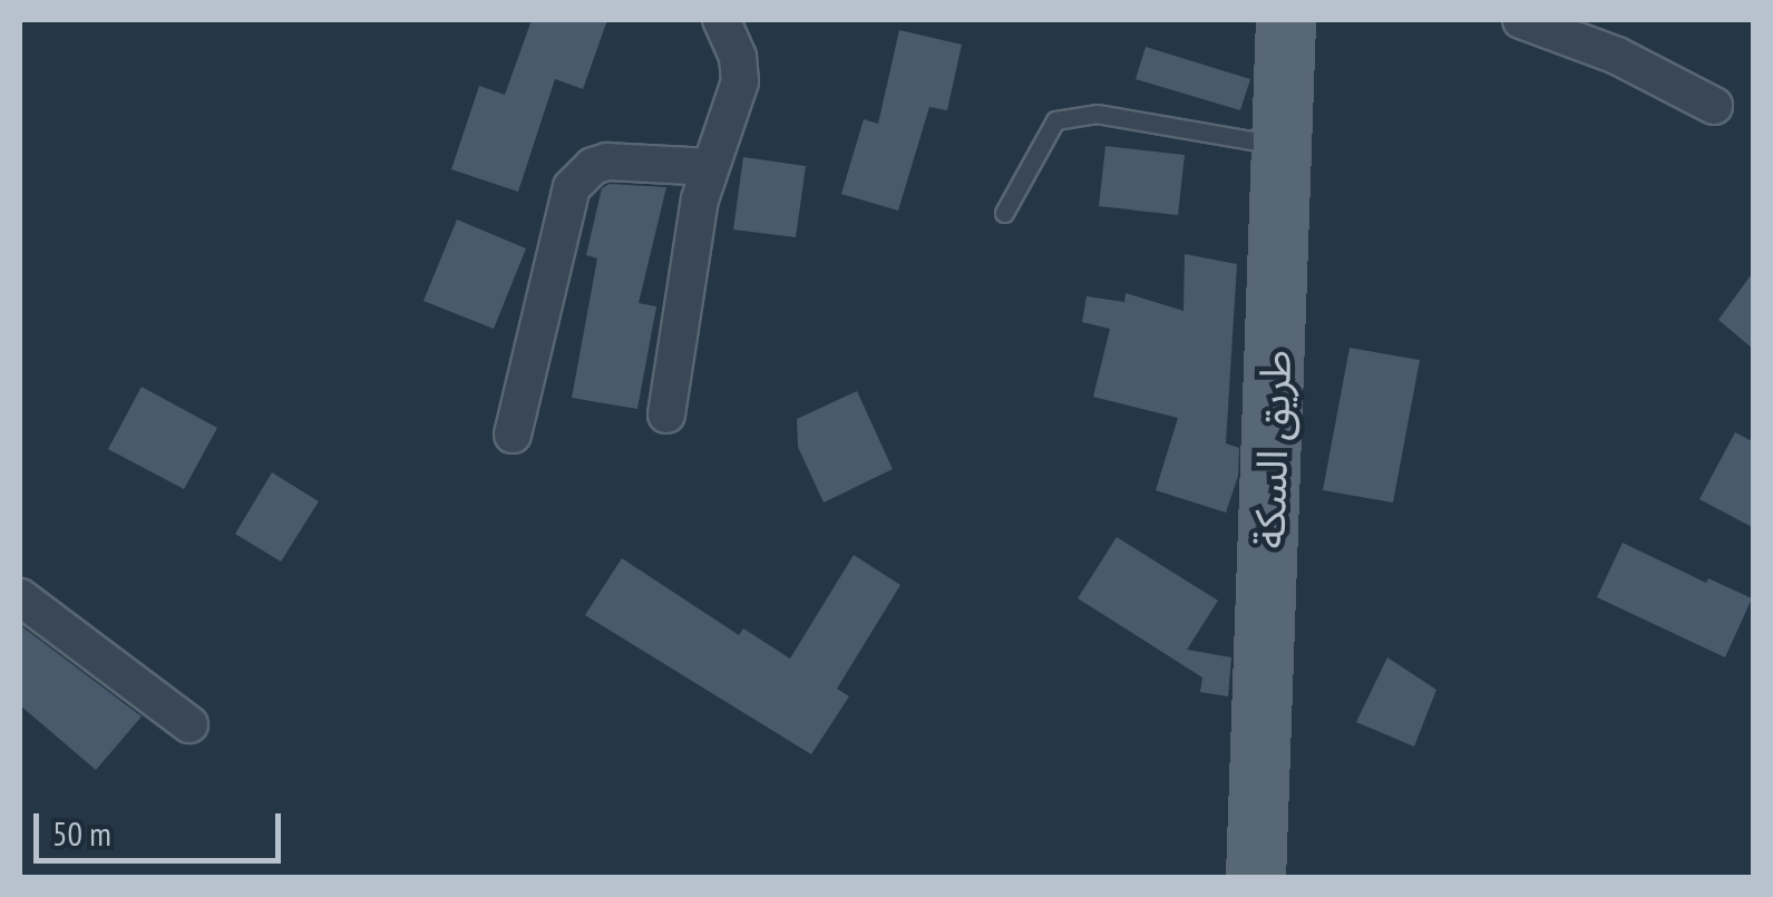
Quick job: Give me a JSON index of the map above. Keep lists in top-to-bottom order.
{
  "streets": {
    "main road": ["طريق السكة"]
  },
  "scale_bar": "50 m"
}
